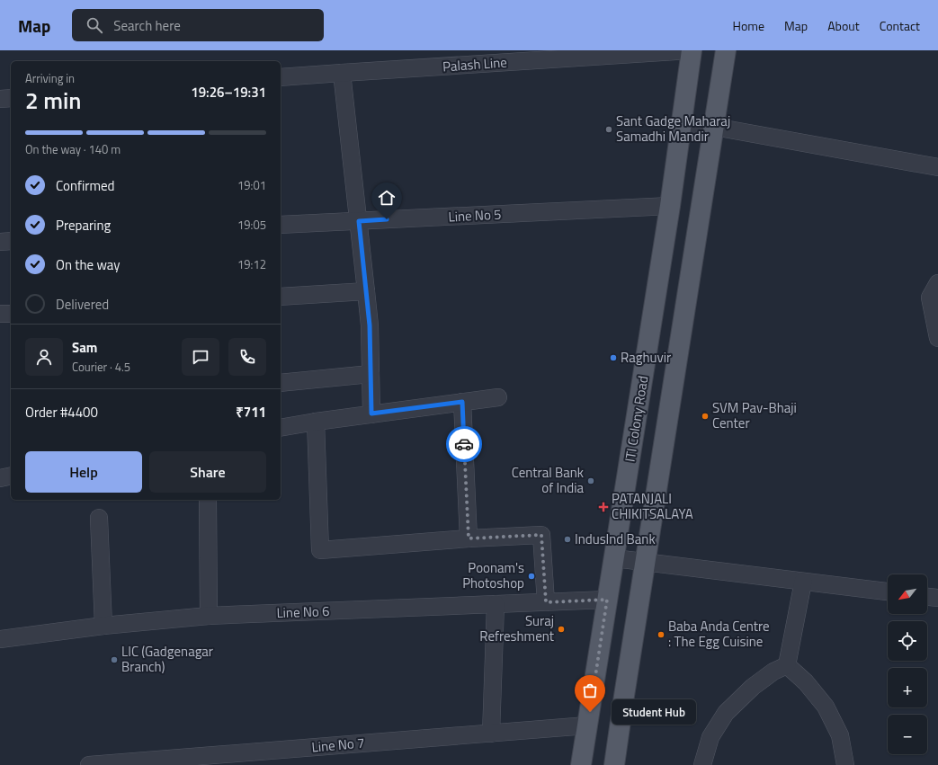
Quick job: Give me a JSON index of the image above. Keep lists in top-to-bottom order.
{
  "streets": {
    "main road": ["ITI Colony Road"],
    "street": [
      "Palash Line",
      "Line No 5",
      "Line No 6",
      "Line No 7"
    ]
  },
  "crossings": [
    ["Palash Line", "ITI Colony Road"],
    ["Line No 5", "ITI Colony Road"],
    ["ITI Colony Road", "Line No 6"],
    ["ITI Colony Road", "Line No 7"]
  ],
  "places": {
    "other": [
      "Sant Gadge Maharaj Samadhi Mandir",
      "Raghuvir",
      "SVM Pav-Bhaji Center",
      "Central Bank of India",
      "IndusInd Bank",
      "Poonam's Photoshop",
      "Suraj Refreshment",
      "Baba Anda Centre : The Egg Cuisine",
      "LIC (Gadgenagar Branch)",
      "Student Hub"
    ],
    "health": ["PATANJALI CHIKITSALAYA"]
  },
  "north": "bottom left",
  "page": {
    "header": "Map",
    "search": "Search here",
    "nav": [
      "Home",
      "Map",
      "About",
      "Contact"
    ],
    "heading": ["2 min", "Arriving in", "19:26–19:31"],
    "panel": [
      "Sam",
      "Courier · 4.5",
      "Order #4400",
      "₹711"
    ],
    "bar": "On the way · 140 m",
    "list": [
      ["Confirmed", "19:01"],
      ["Preparing", "19:05"],
      ["On the way", "19:12"],
      "Delivered"
    ],
    "buttons": ["Help", "Share"],
    "map_buttons": ["+", "−"],
    "bubble": "Student Hub"
  }
}
